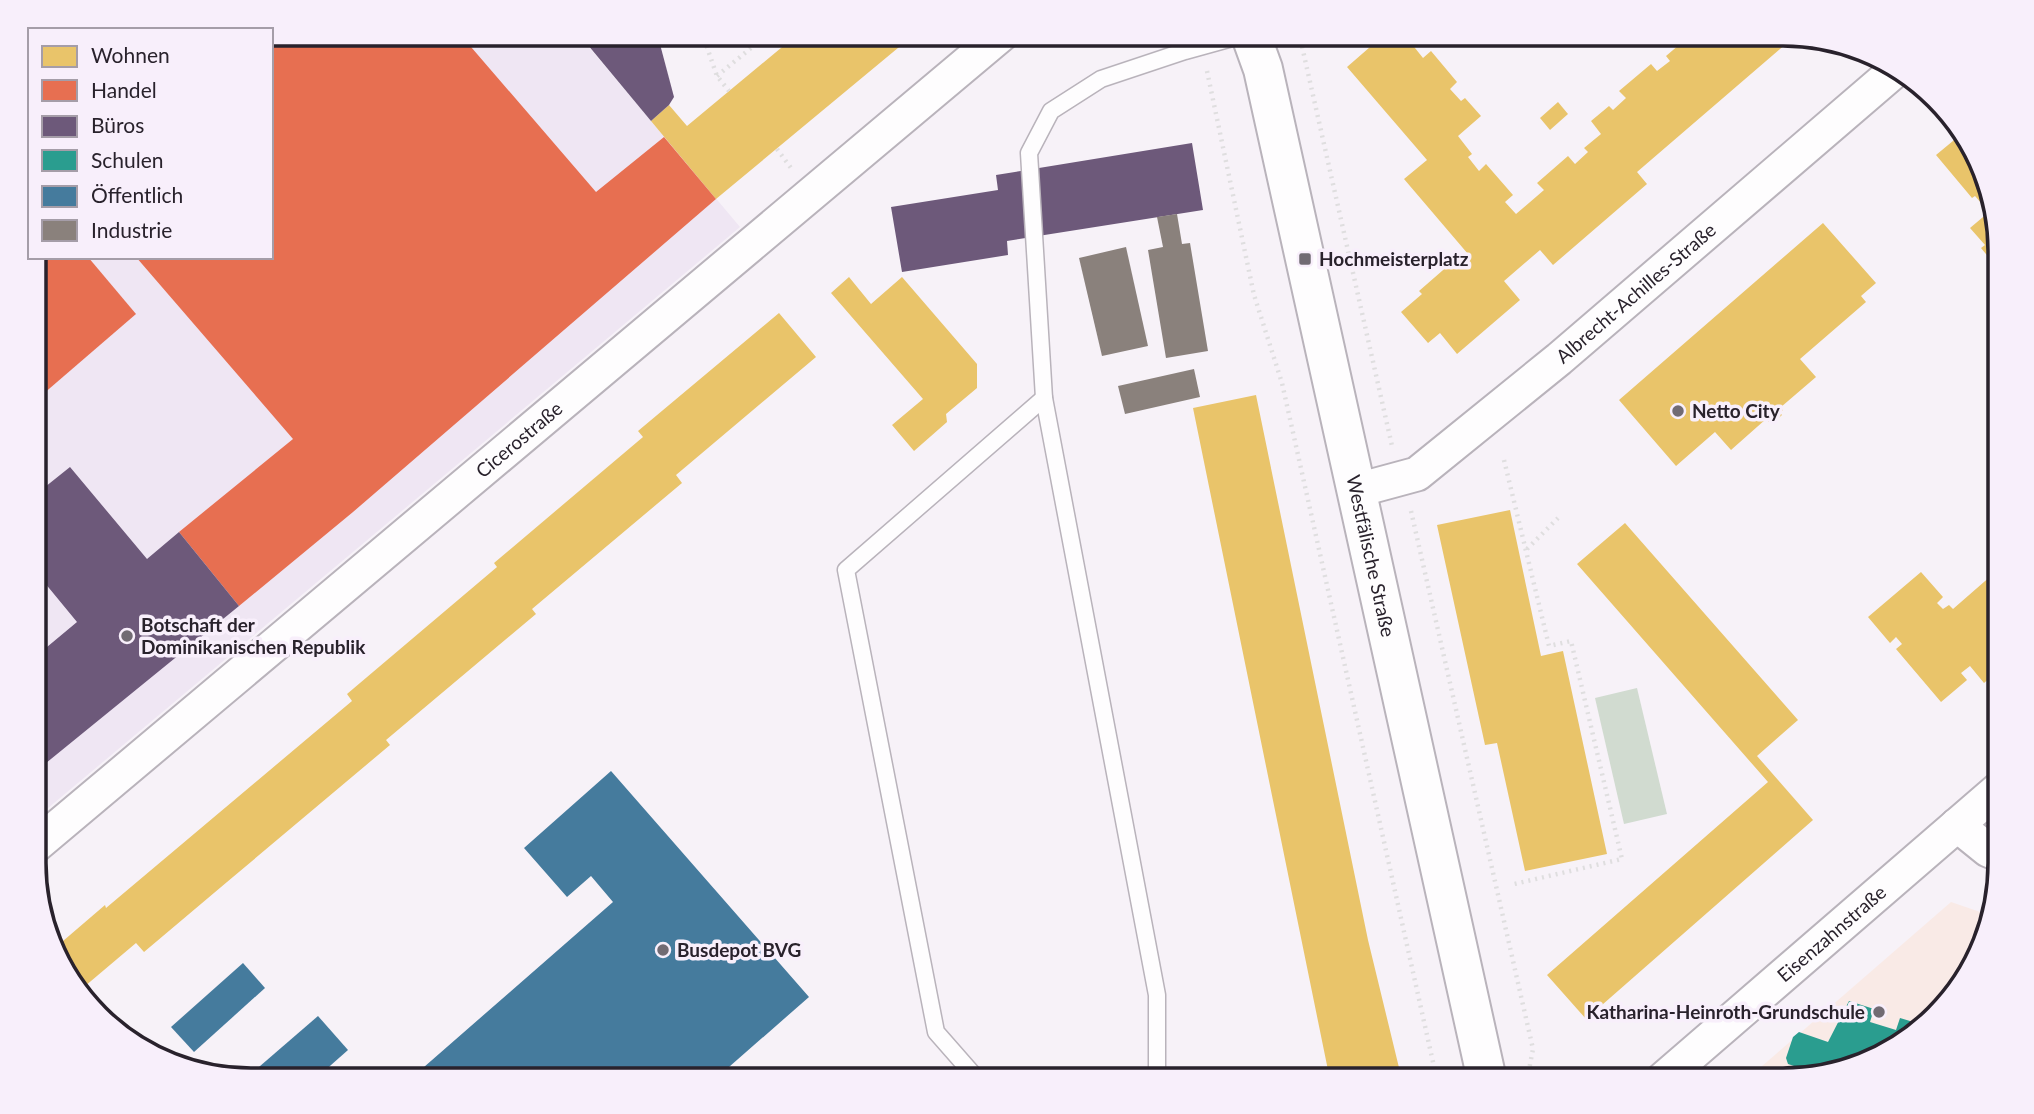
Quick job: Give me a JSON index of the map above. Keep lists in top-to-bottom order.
{
  "streets": {
    "street": [
      "Albrecht-Achilles-Straße",
      "Cicerostraße",
      "Westfälische Straße",
      "Eisenzahnstraße"
    ]
  },
  "crossings": [
    ["Albrecht-Achilles-Straße", "Westfälische Straße"]
  ],
  "places": {
    "transit": ["Hochmeisterplatz"],
    "other": [
      "Netto City",
      "Botschaft der Dominikanischen Republik",
      "Busdepot BVG",
      "Katharina-Heinroth-Grundschule"
    ]
  },
  "legend": [
    "Wohnen",
    "Handel",
    "Büros",
    "Schulen",
    "Öffentlich",
    "Industrie"
  ]
}
